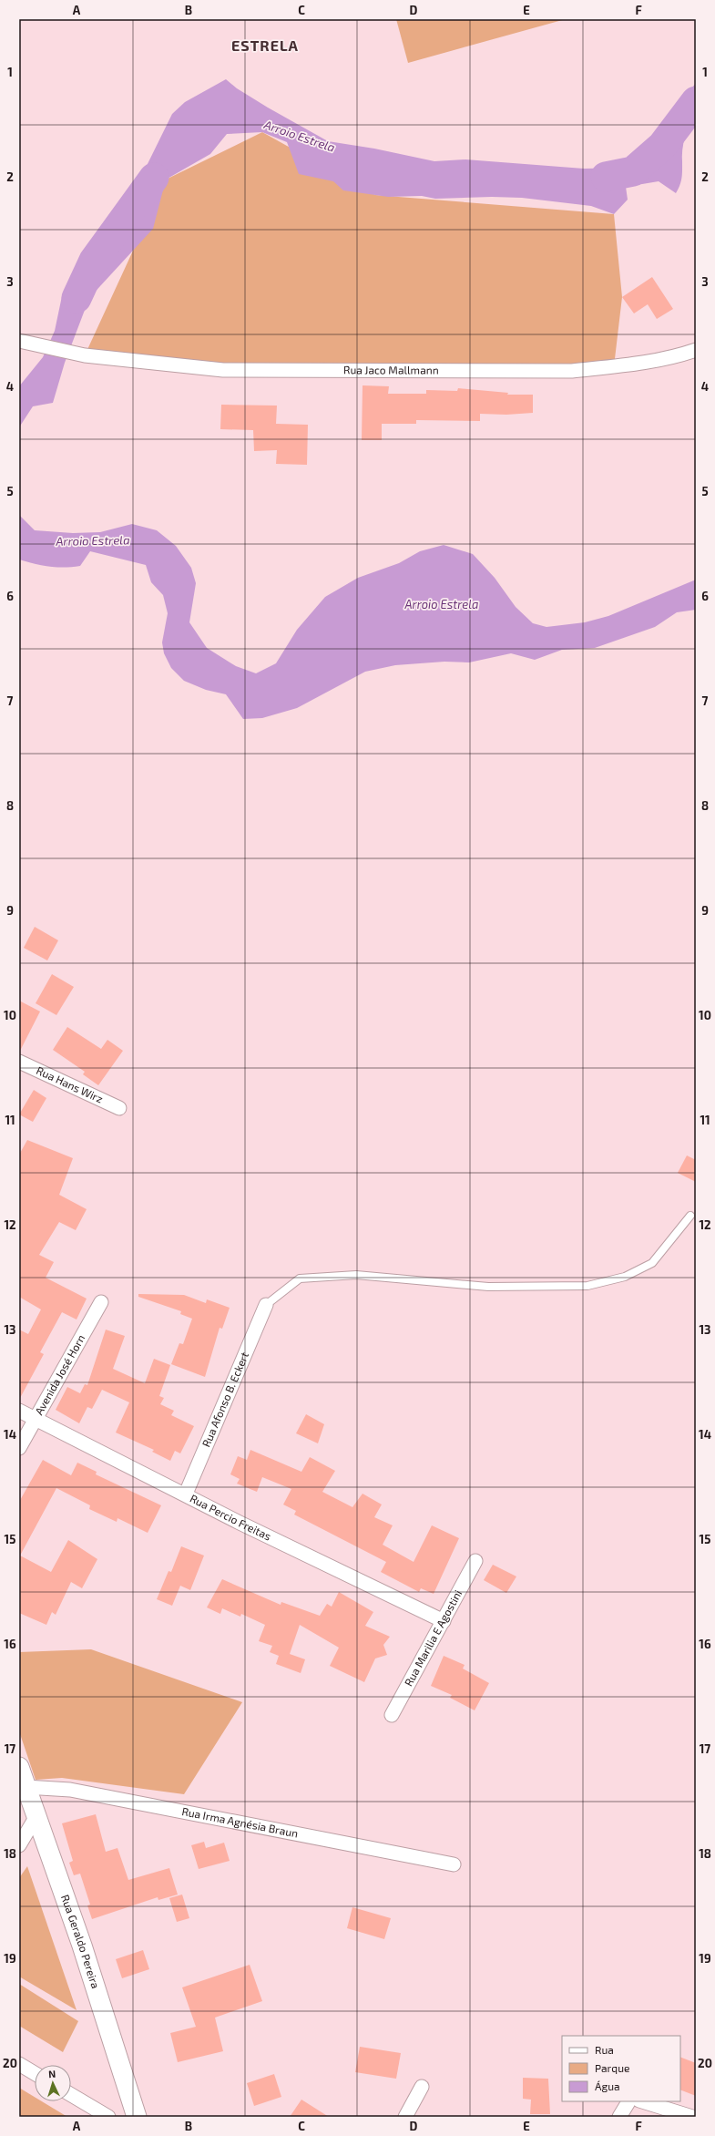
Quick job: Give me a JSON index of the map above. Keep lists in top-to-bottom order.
{
  "streets": {
    "main road": ["Rua Geraldo Pereira"],
    "street": [
      "Rua Jaco Mallmann",
      "Rua Hans Wirz",
      "Avenida José Horn",
      "Rua Afonso B. Eckert",
      "Rua Percio Freitas",
      "Rua Marilia E Agostini",
      "Rua Irma Agnésia Braun"
    ]
  },
  "crossings": [
    ["Avenida José Horn", "Rua Percio Freitas"],
    ["Rua Afonso B. Eckert", "Rua Percio Freitas"],
    ["Rua Percio Freitas", "Rua Marilia E Agostini"],
    ["Rua Irma Agnésia Braun", "Rua Geraldo Pereira"]
  ],
  "districts": ["ESTRELA"],
  "water": ["Arroio Estrela"],
  "legend": ["Rua", "Parque", "Água"],
  "north": "top",
  "grid": {
    "columns": [
      "A",
      "B",
      "C",
      "D",
      "E",
      "F"
    ],
    "rows": [
      "1",
      "2",
      "3",
      "4",
      "5",
      "6",
      "7",
      "8",
      "9",
      "10",
      "11",
      "12",
      "13",
      "14",
      "15",
      "16",
      "17",
      "18",
      "19",
      "20"
    ]
  }
}
